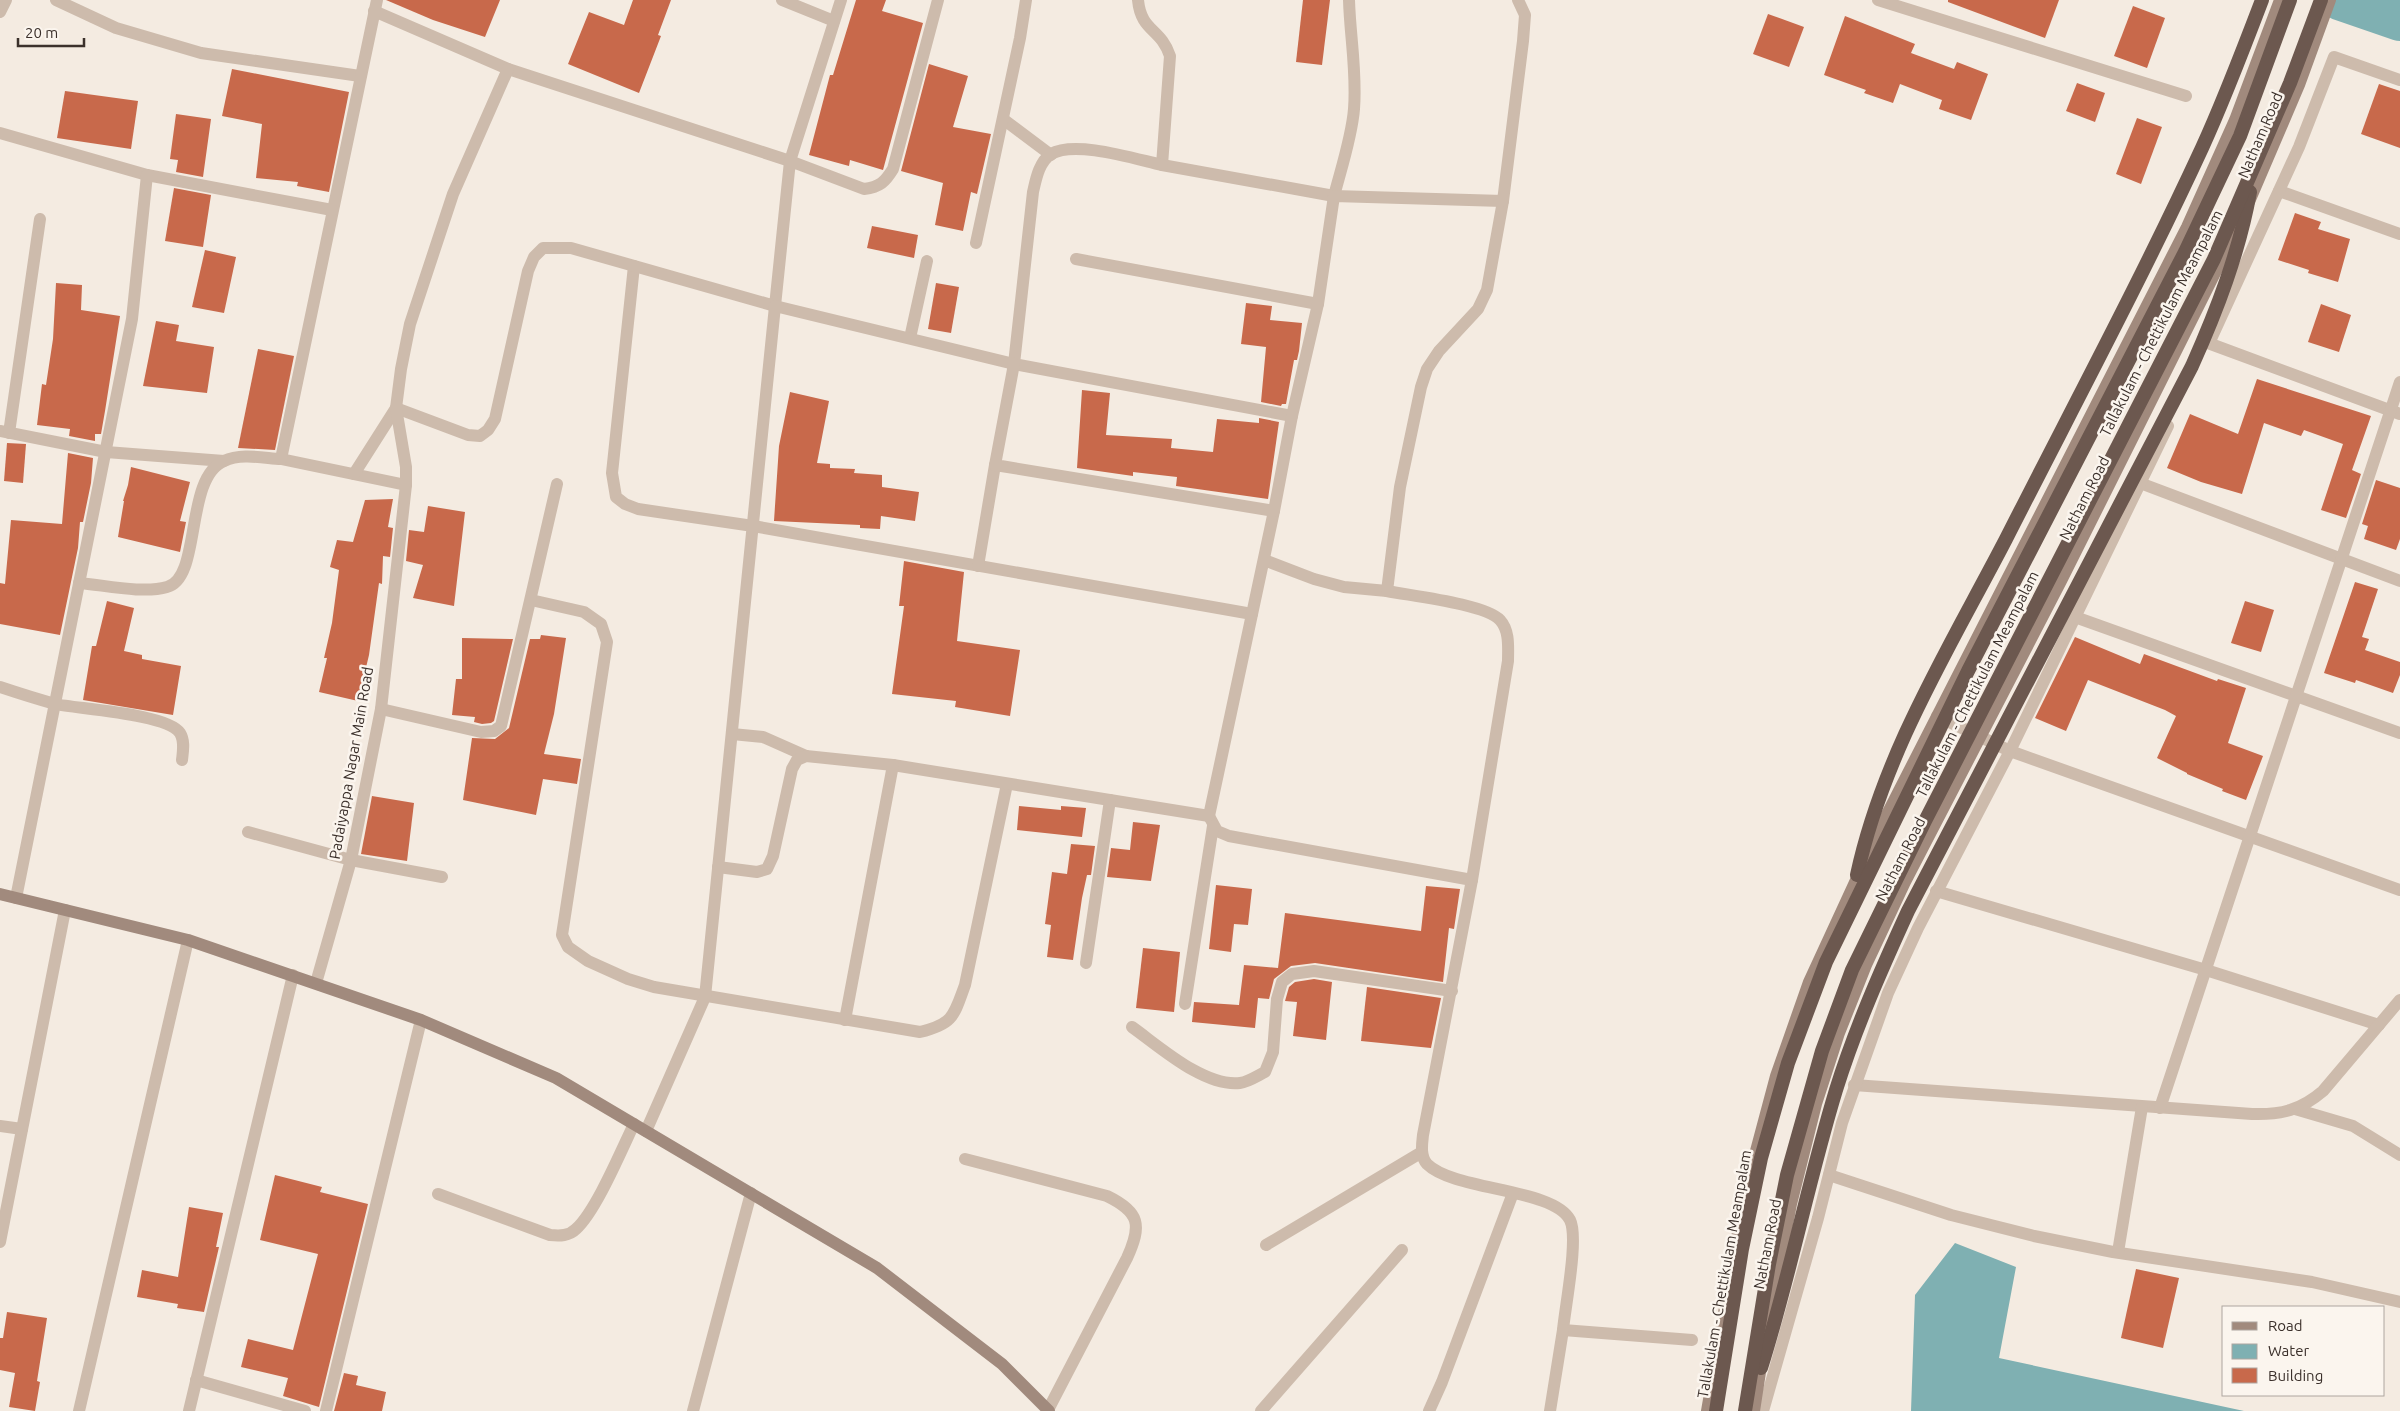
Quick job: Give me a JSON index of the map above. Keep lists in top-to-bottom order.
{
  "streets": {
    "highway": ["Tallakulam - Chettikulam Meampalam"],
    "main road": ["Natham Road"],
    "street": ["Padaiyappa Nagar Main Road"]
  },
  "legend": ["Road", "Water", "Building"],
  "scale_bar": "20 m"
}
